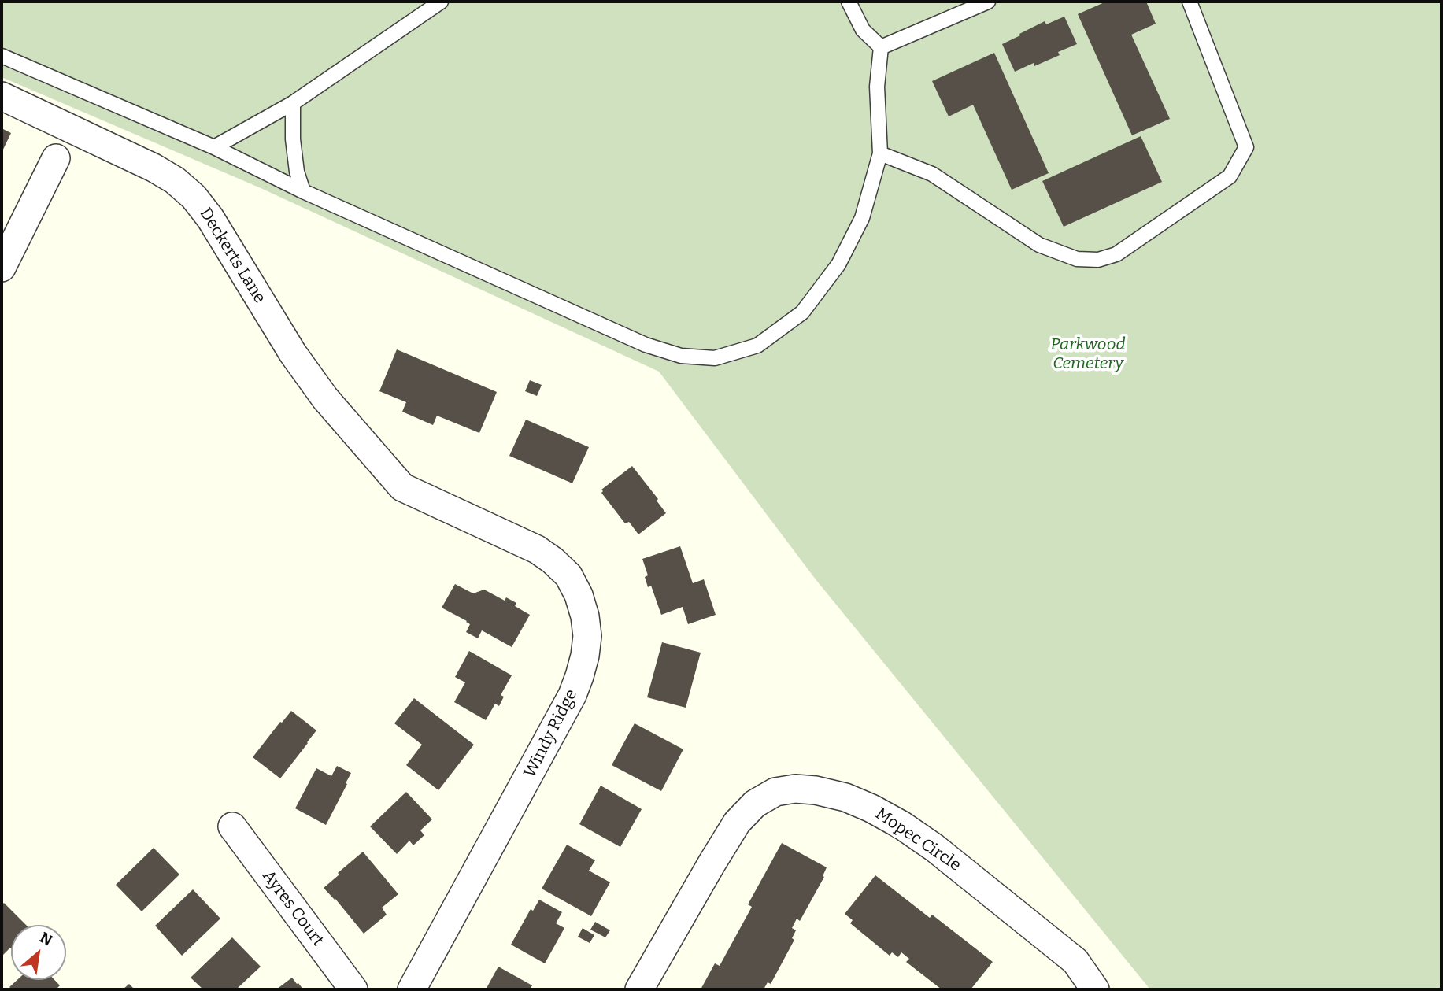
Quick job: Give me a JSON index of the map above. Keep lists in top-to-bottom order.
{
  "streets": {
    "street": [
      "Deckerts Lane",
      "Windy Ridge",
      "Mopec Circle",
      "Ayres Court"
    ]
  },
  "crossings": [
    ["Deckerts Lane", "Windy Ridge"]
  ],
  "parks": ["Parkwood Cemetery"],
  "north": "top right"
}
